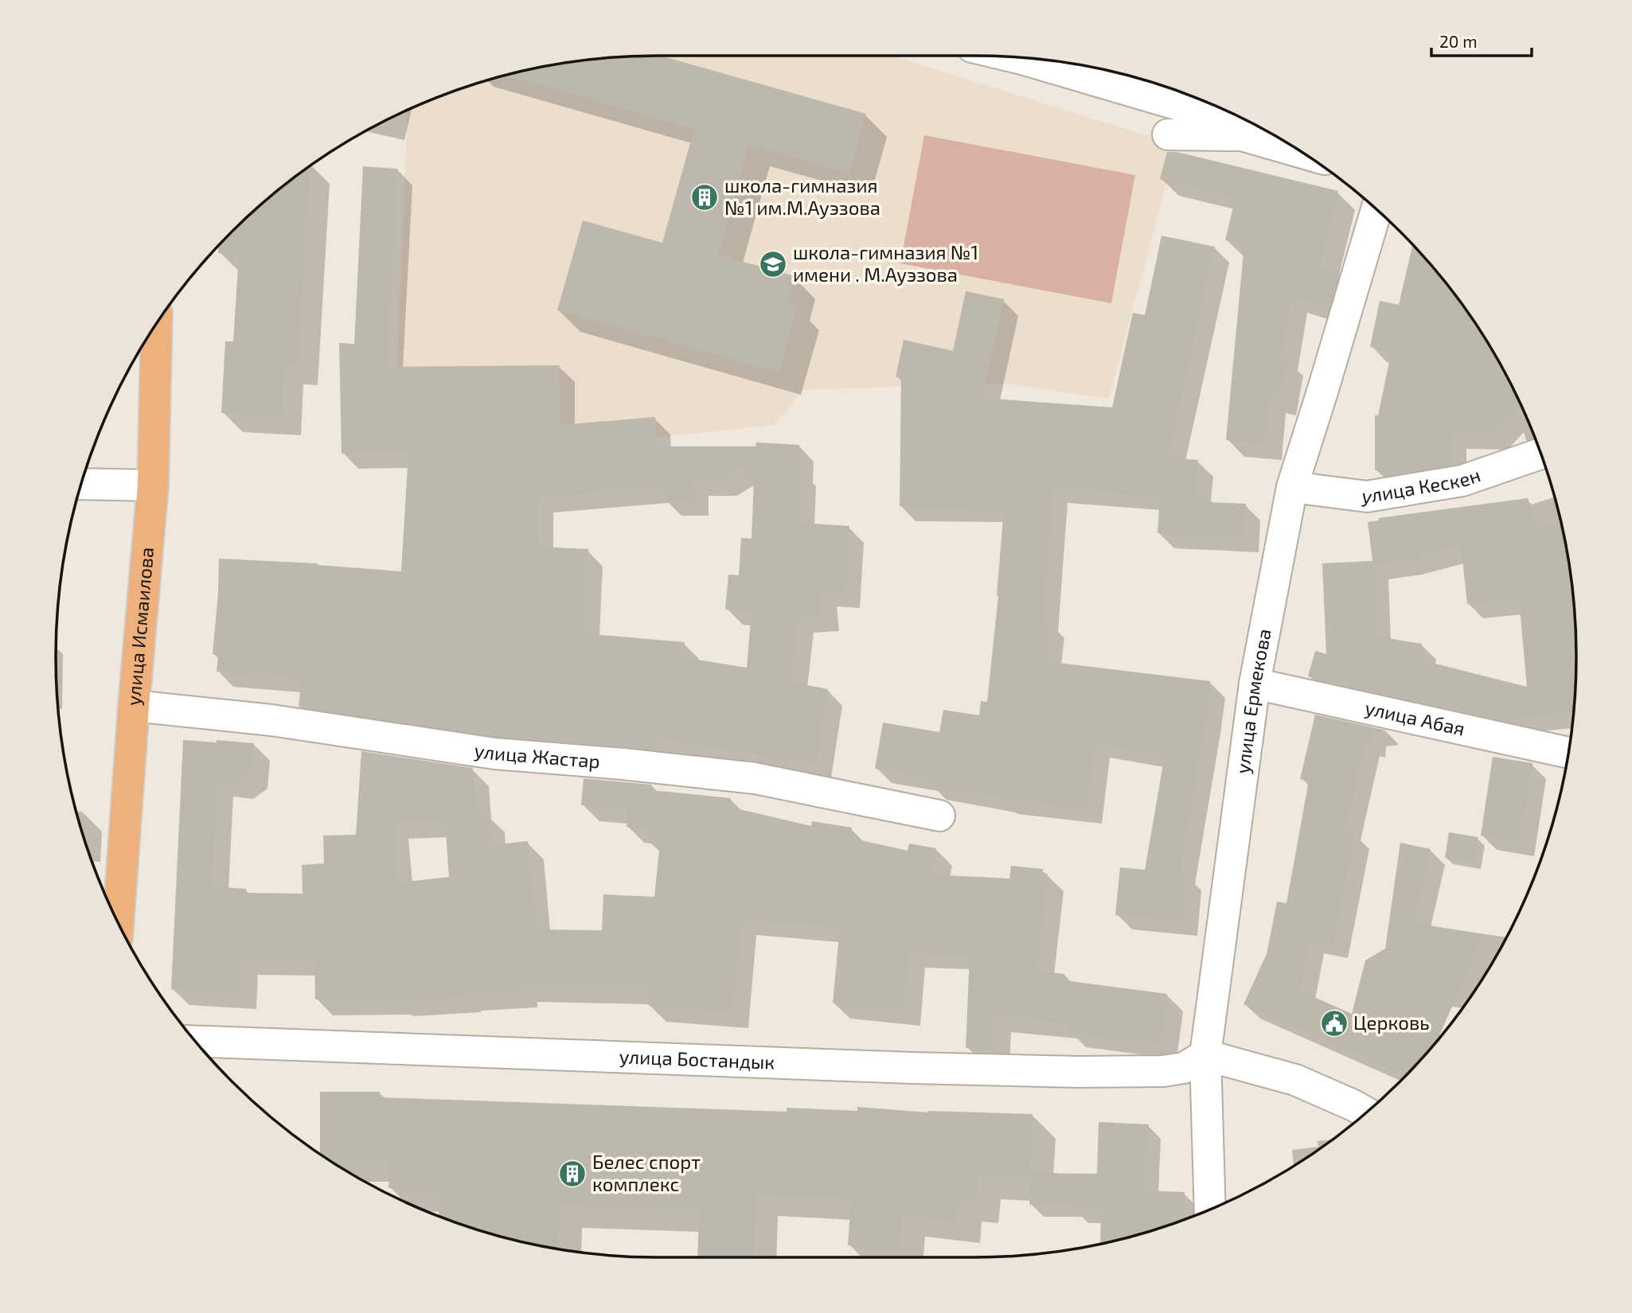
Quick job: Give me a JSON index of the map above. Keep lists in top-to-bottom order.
{
  "streets": {
    "main road": ["улица Исмаилова"],
    "street": [
      "улица Кескен",
      "улица Ермекова",
      "улица Абая",
      "улица Жастар",
      "улица Бостандык"
    ]
  },
  "crossings": [
    ["улица Кескен", "улица Ермекова"],
    ["улица Исмаилова", "улица Жастар"],
    ["улица Ермекова", "улица Абая"],
    ["улица Ермекова", "улица Бостандык"]
  ],
  "places": {
    "building": ["школа-гимназия №1 им.М.Ауэзова", "Белес спорт комплекс"],
    "school or university": ["школа-гимназия №1 имени . М.Ауэзова"],
    "public building": ["Церковь"]
  },
  "scale_bar": "20 m"
}
